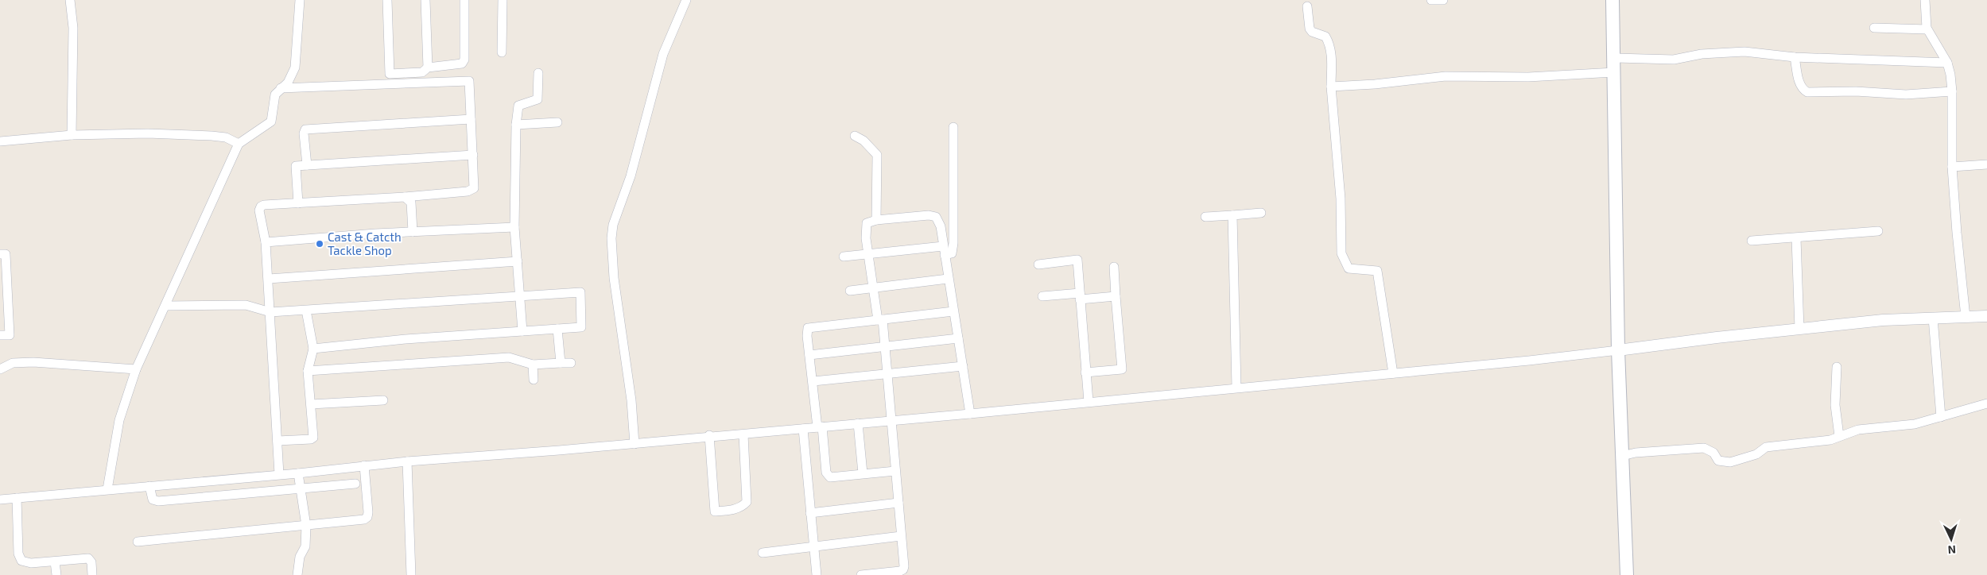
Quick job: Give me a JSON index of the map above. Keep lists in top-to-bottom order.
{
  "places": ["Cast & Catcth Tackle Shop"],
  "north": "bottom"
}
